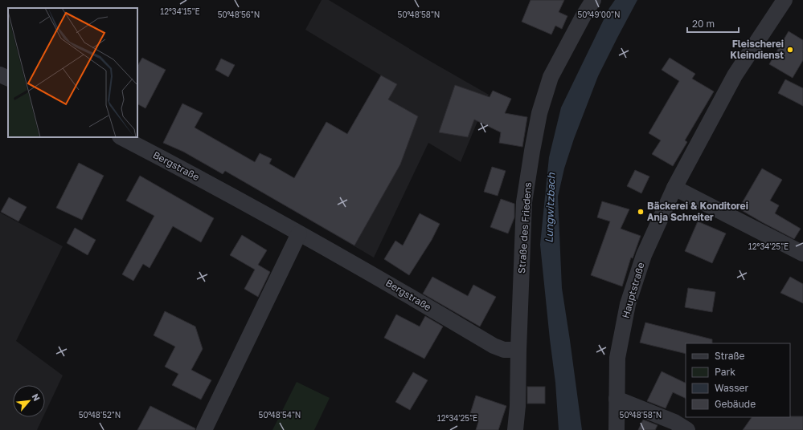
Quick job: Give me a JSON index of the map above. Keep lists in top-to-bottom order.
{
  "streets": {
    "street": ["Bergstraße", "Straße des Friedens", "Hauptstraße"]
  },
  "crossings": [
    ["Bergstraße", "Straße des Friedens"]
  ],
  "water": ["Lungwitzbach"],
  "places": ["Fleischerei Kleindienst", "Bäckerei & Konditorei Anja Schreiter"],
  "legend": [
    "Straße",
    "Park",
    "Wasser",
    "Gebäude"
  ],
  "scale_bar": "20 m",
  "north": "top right",
  "coordinates": [
    "12°34'15\"E",
    "50°48'56\"N",
    "50°48'58\"N",
    "50°49'00\"N",
    "12°34'25\"E",
    "50°48'52\"N",
    "50°48'54\"N"
  ]
}
